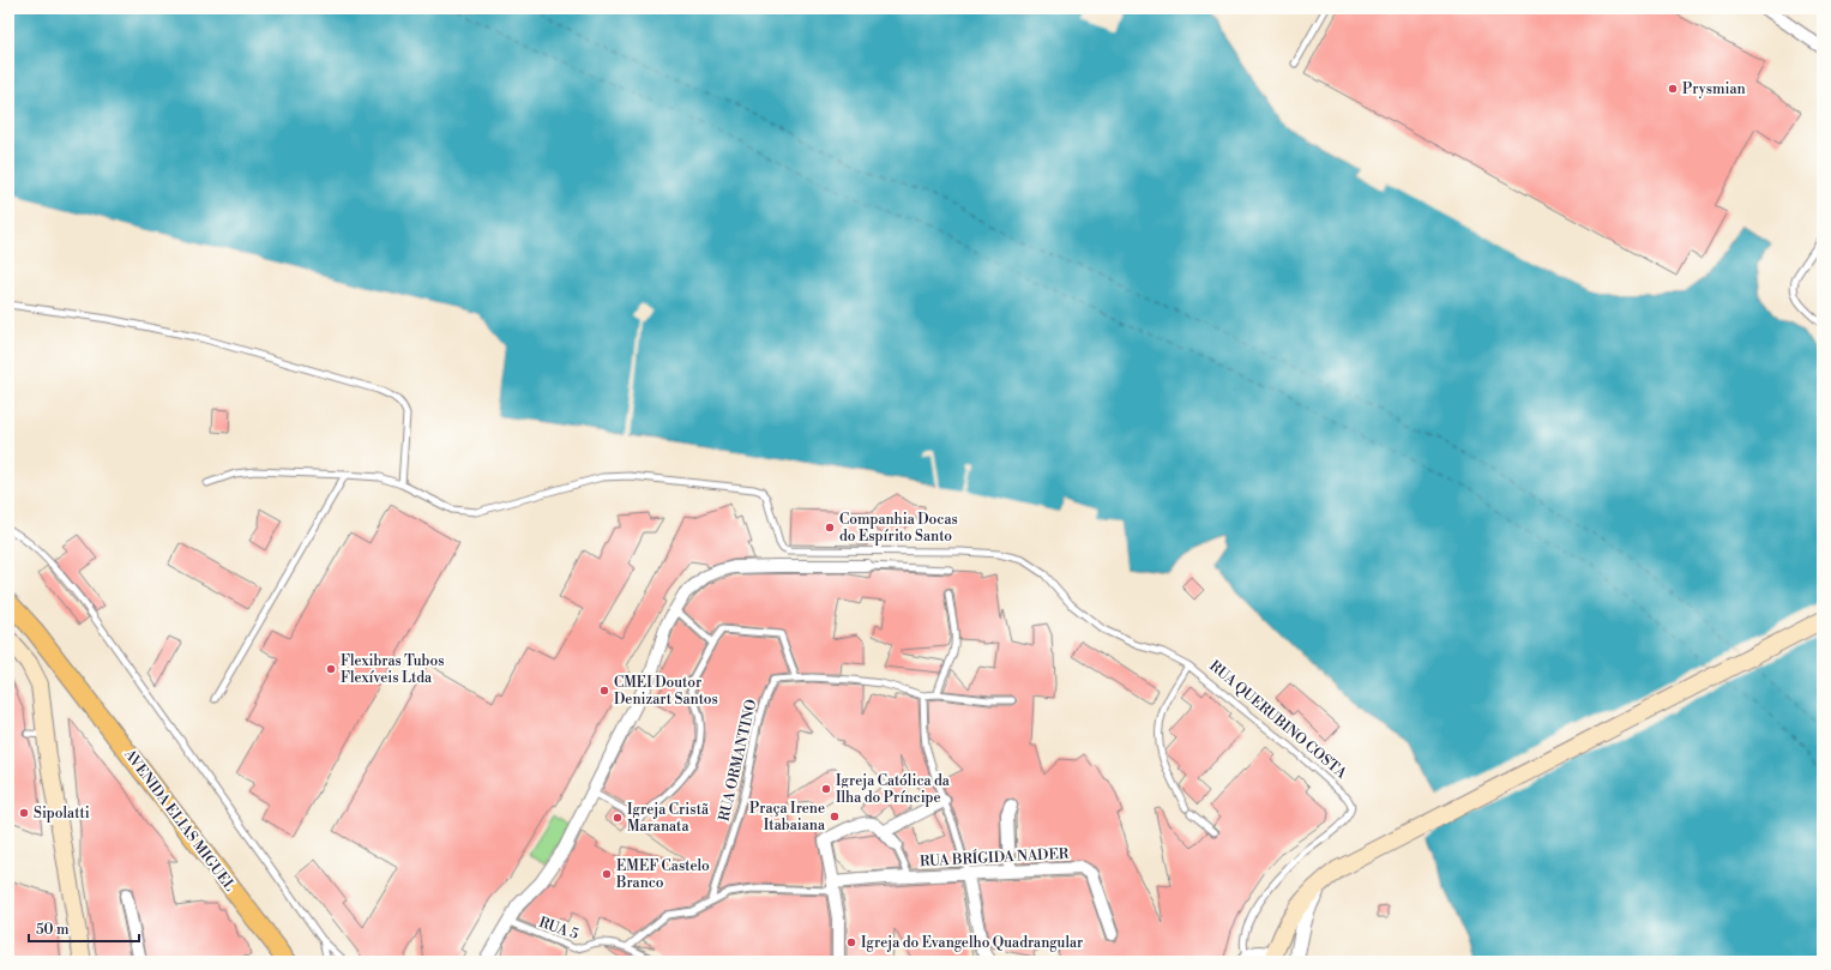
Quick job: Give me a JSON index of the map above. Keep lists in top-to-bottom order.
{
  "streets": {
    "main road": ["AVENIDA ELIAS MIGUEL"],
    "street": ["RUA QUERUBINO COSTA", "RUA BRÍGIDA NADER"],
    "lane": ["RUA ORMANTINO", "RUA 5"]
  },
  "crossings": [
    ["RUA ORMANTINO", "RUA BRÍGIDA NADER"],
    ["RUA BRÍGIDA NADER", "RUA 5"]
  ],
  "places": [
    "Prysmian",
    "Companhia Docas do Espírito Santo",
    "Flexibras Tubos Flexíveis Ltda",
    "CMEI Doutor Denizart Santos",
    "Igreja Católica da Ilha do Príncipe",
    "Sipolatti",
    "Praça Irene Itabaiana",
    "Igreja Cristã Maranata",
    "EMEF Castelo Branco",
    "Igreja do Evangelho Quadrangular"
  ],
  "scale_bar": "50 m"
}
